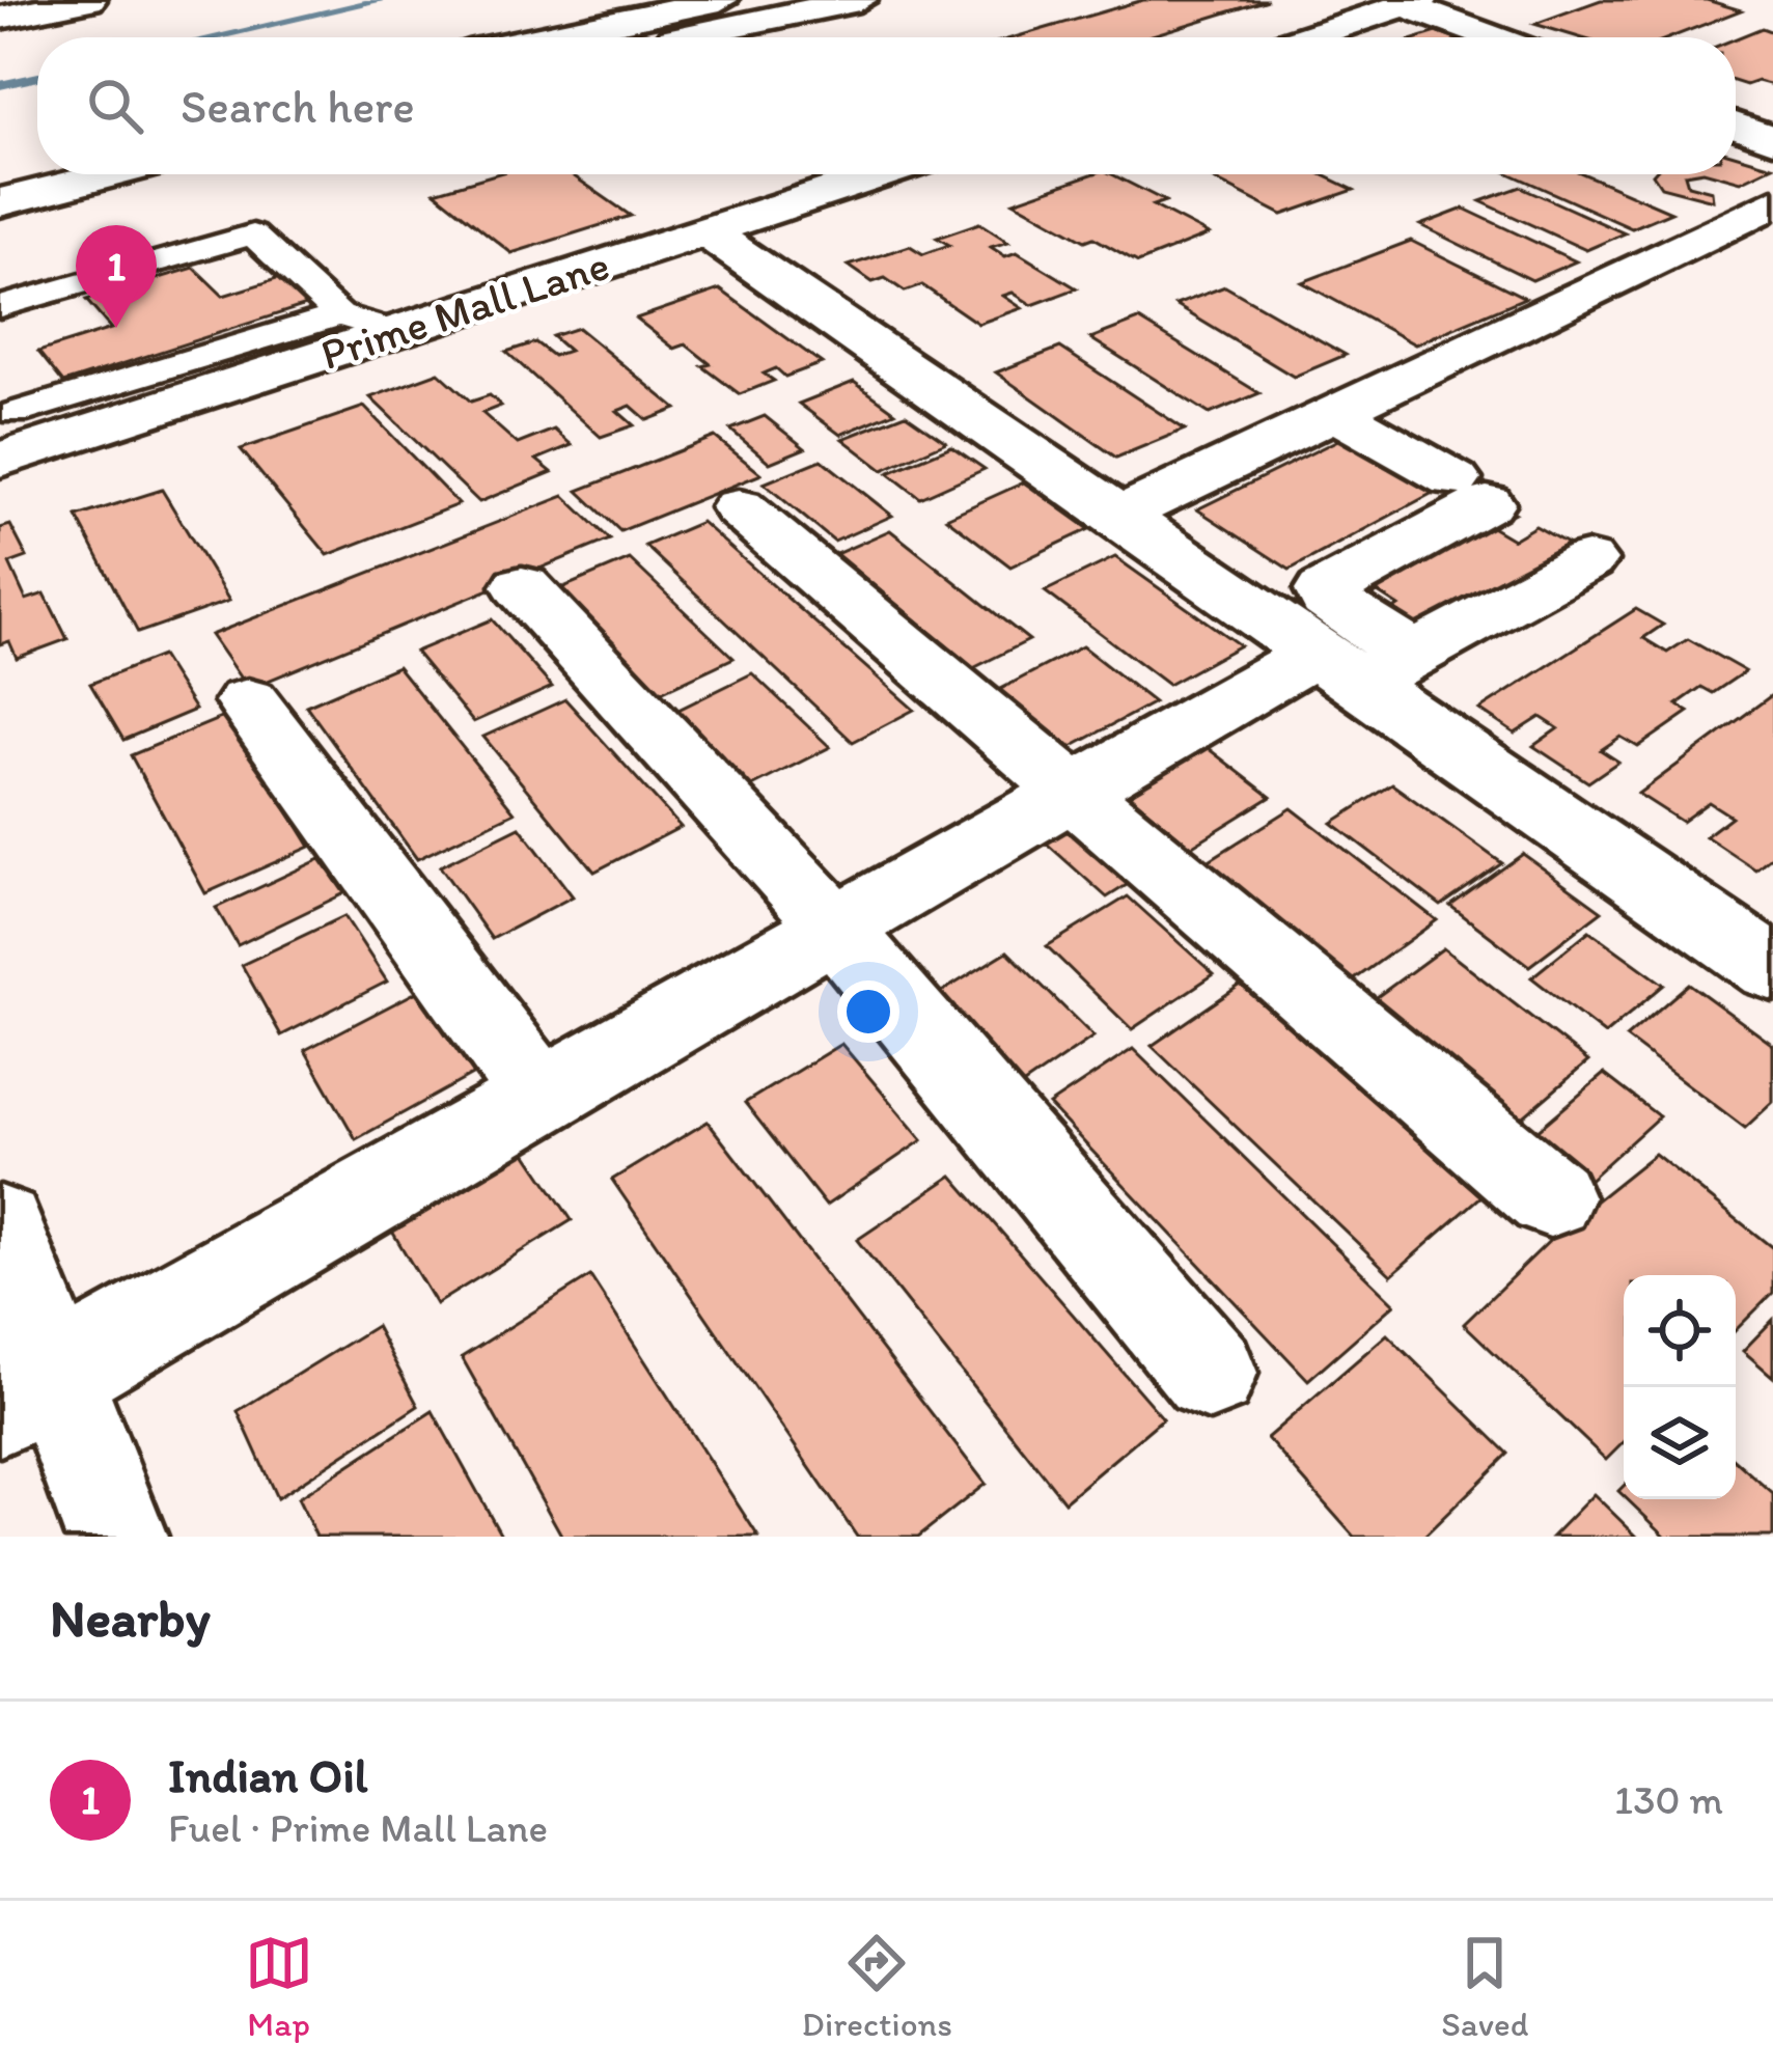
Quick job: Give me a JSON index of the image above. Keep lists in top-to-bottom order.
{
  "streets": {
    "street": ["Prime Mall Lane"]
  },
  "page": {
    "search": "Search here",
    "pins": "1",
    "heading": "Nearby",
    "list": [
      {
        "mark": "1",
        "name": "Indian Oil",
        "note": "Fuel · Prime Mall Lane",
        "value": "130 m"
      }
    ],
    "nav": ["Map", "Directions", "Saved"]
  }
}
